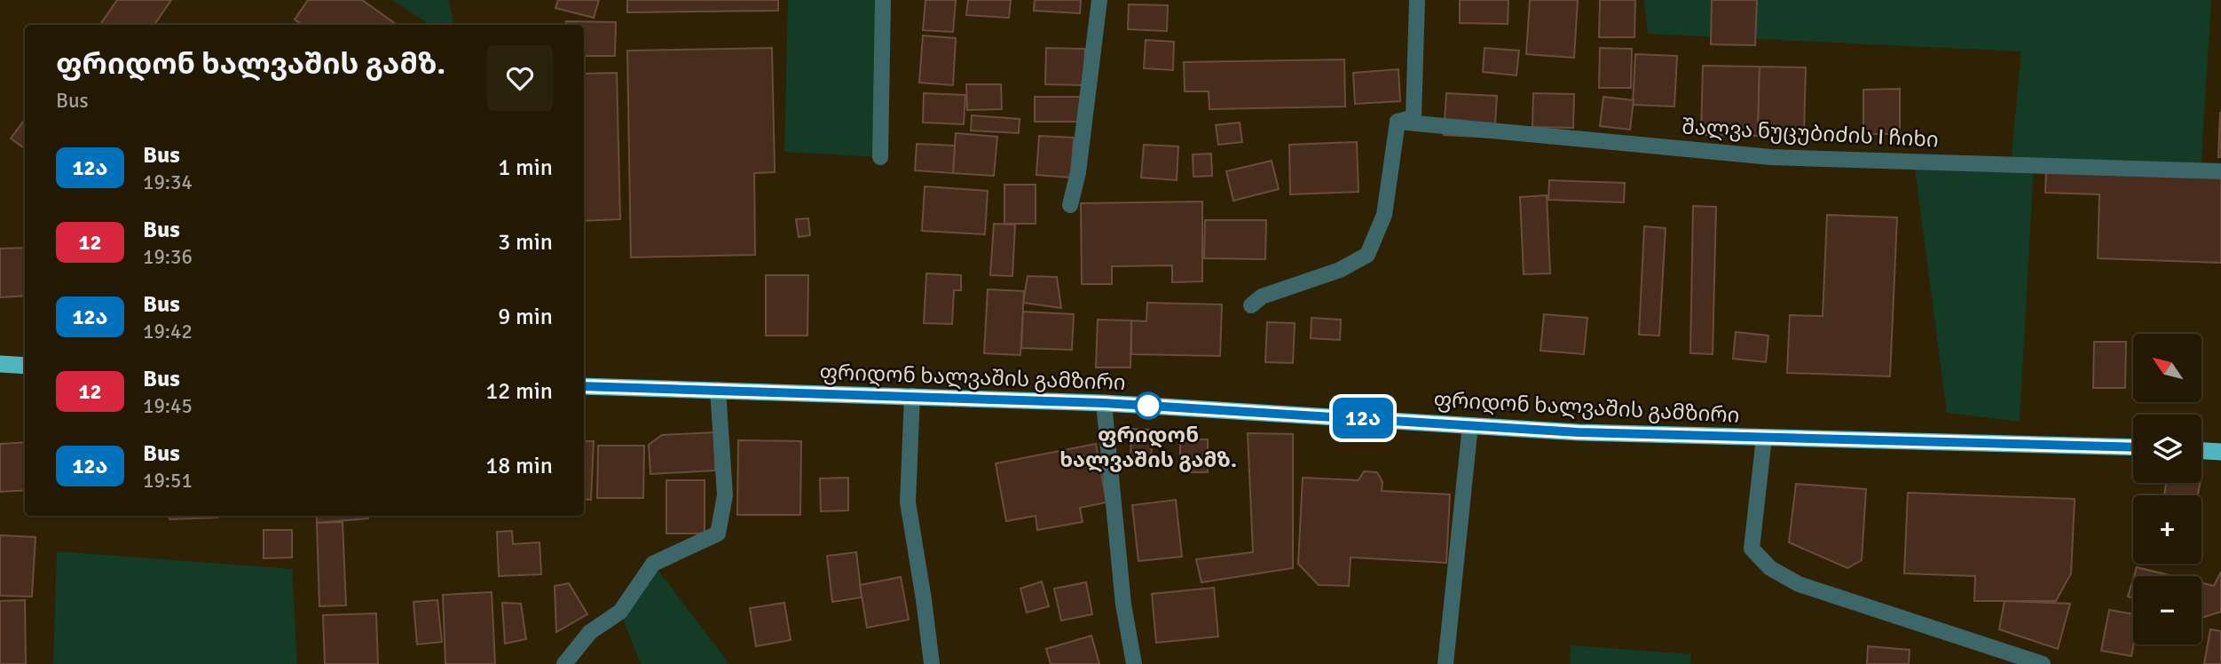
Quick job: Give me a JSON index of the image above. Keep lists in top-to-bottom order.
{
  "streets": {
    "highway": ["ფრიდონ ხალვაშის გამზირი"],
    "street": ["შალვა ნუცუბიძის I ჩიხი"]
  },
  "places": ["ფრიდონ ხალვაშის გამზ."],
  "lines": ["bus line 12ა"],
  "north": "top left",
  "page": {
    "on_map": "12ა",
    "heading": ["ფრიდონ ხალვაშის გამზ.", "Bus"],
    "list": [
      {
        "mark": "12ა",
        "name": "Bus",
        "note": "19:34",
        "value": "1 min"
      },
      {
        "mark": "12",
        "name": "Bus",
        "note": "19:36",
        "value": "3 min"
      },
      {
        "mark": "12ა",
        "name": "Bus",
        "note": "19:42",
        "value": "9 min"
      },
      {
        "mark": "12",
        "name": "Bus",
        "note": "19:45",
        "value": "12 min"
      },
      {
        "mark": "12ა",
        "name": "Bus",
        "note": "19:51",
        "value": "18 min"
      }
    ],
    "map_buttons": ["+", "−"]
  }
}
